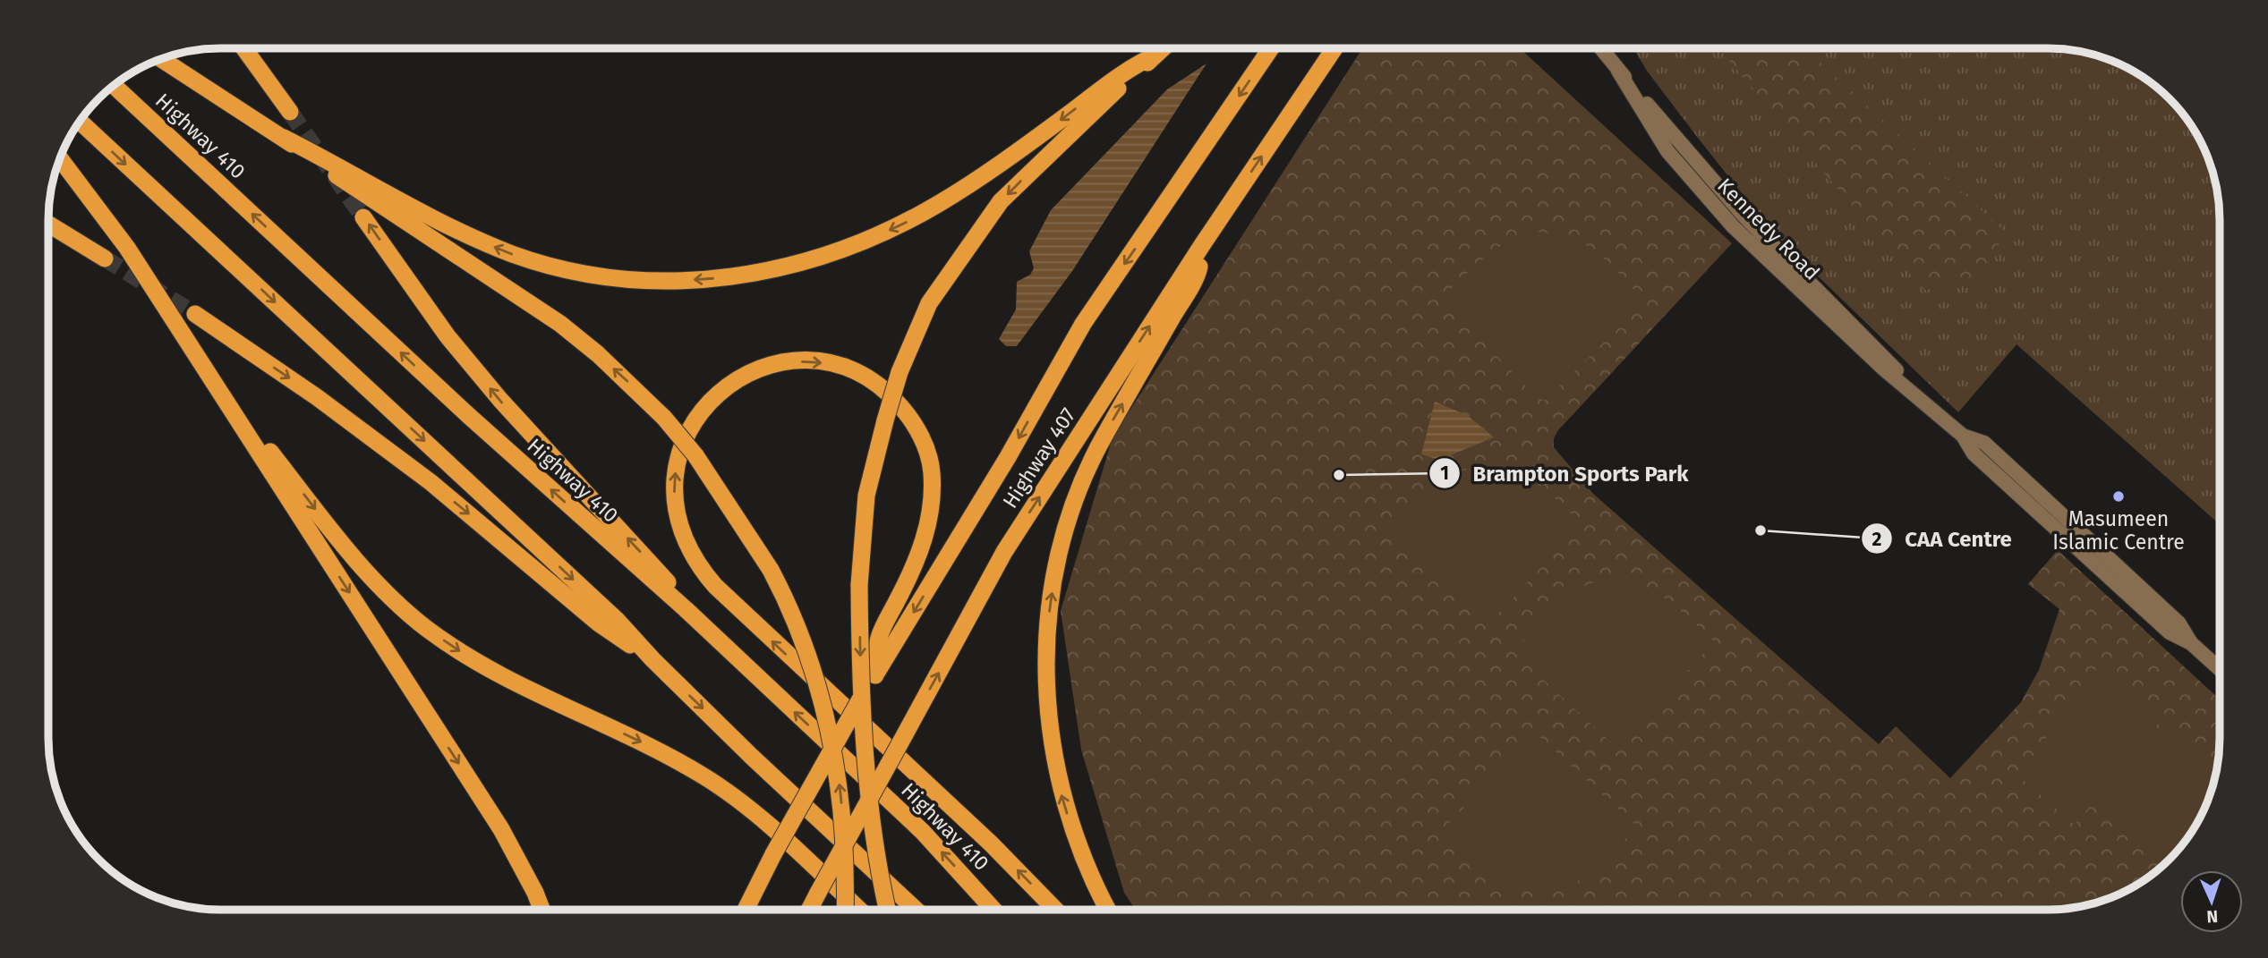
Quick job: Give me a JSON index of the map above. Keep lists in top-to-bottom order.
{
  "streets": {
    "highway": ["Highway 410", "Highway 407"],
    "main road": ["Kennedy Road"]
  },
  "places": ["Brampton Sports Park", "Masumeen Islamic Centre", "CAA Centre"],
  "north": "bottom"
}
